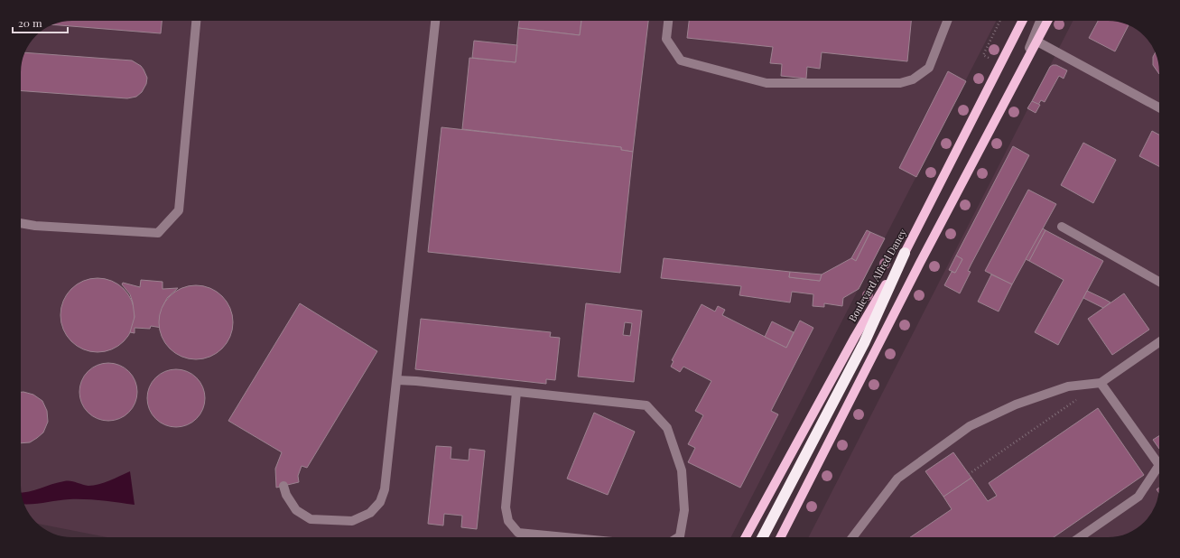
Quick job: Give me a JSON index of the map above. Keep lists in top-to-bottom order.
{
  "streets": {
    "main road": ["Boulevard Alfred Daney"]
  },
  "scale_bar": "20 m"
}
